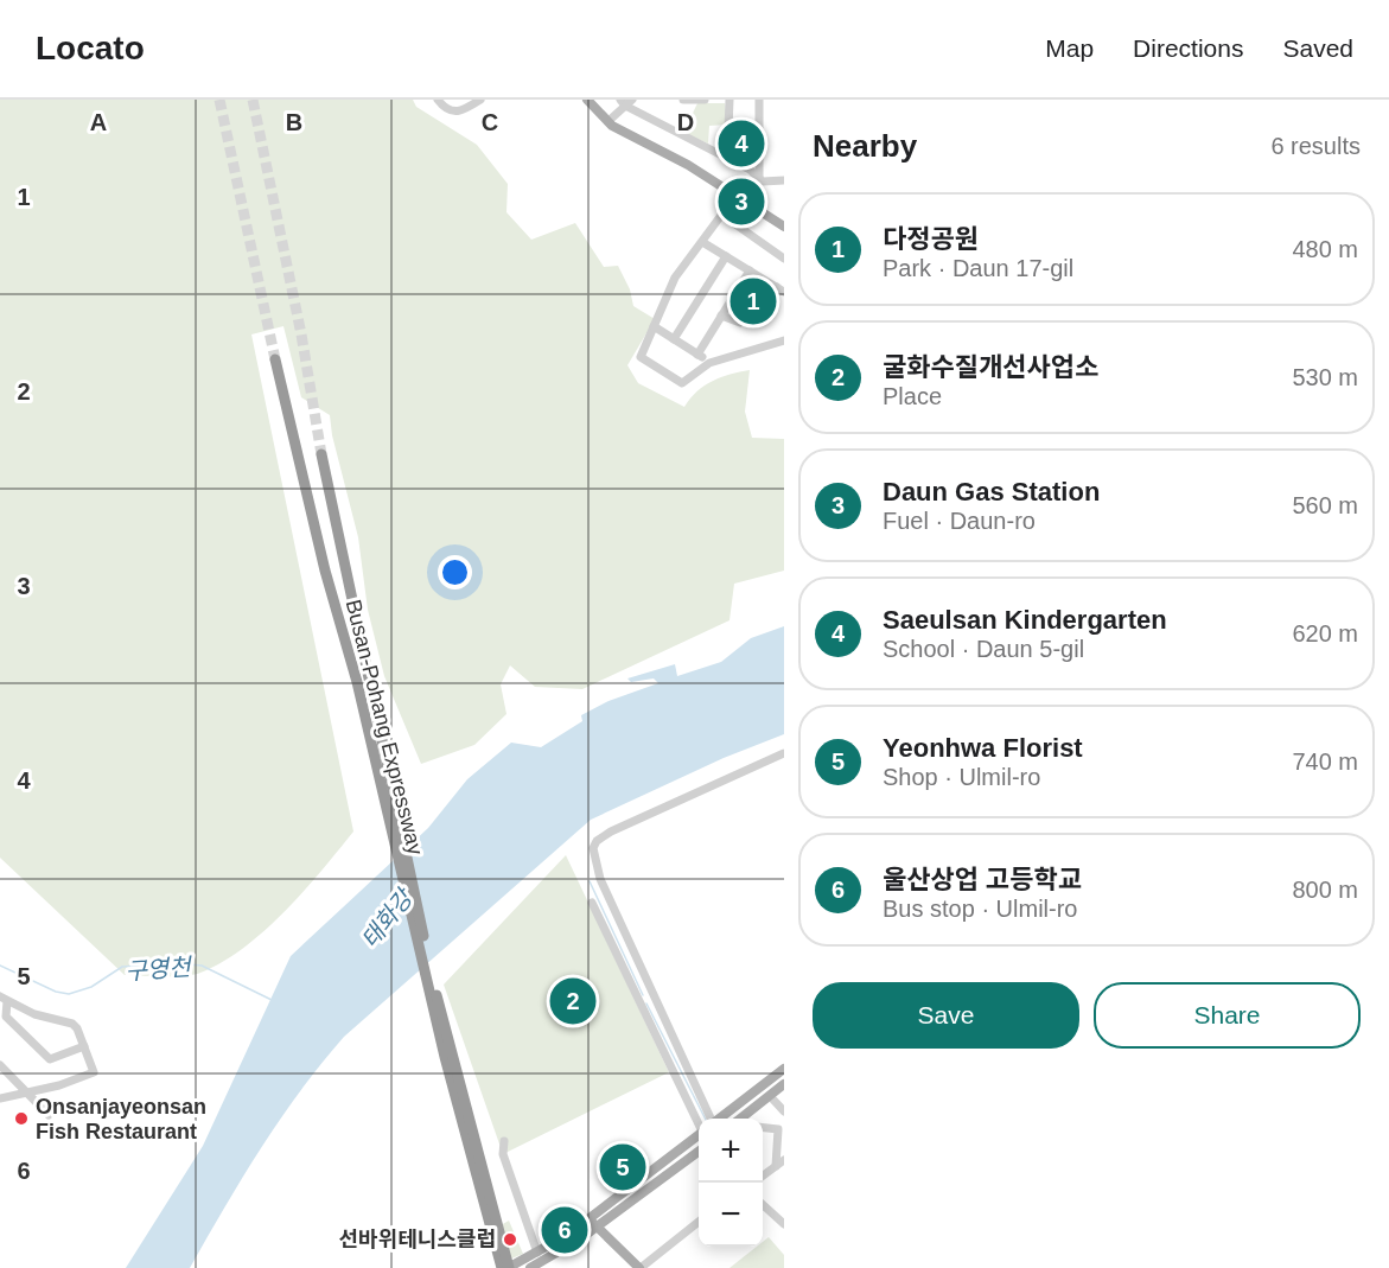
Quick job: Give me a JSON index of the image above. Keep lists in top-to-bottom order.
{
  "streets": {
    "highway": ["Busan-Pohang Expressway"]
  },
  "water": ["태화강", "구영천"],
  "places": ["Onsanjayeonsan Fish Restaurant", "선바위테니스클럽"],
  "page": {
    "header": "Locato",
    "nav": ["Map", "Directions", "Saved"],
    "heading": ["Nearby", "6 results"],
    "pins": [
      "4",
      "3",
      "1",
      "2",
      "5",
      "6"
    ],
    "list": [
      {
        "mark": "1",
        "name": "다정공원",
        "note": "Park · Daun 17-gil",
        "value": "480 m"
      },
      {
        "mark": "2",
        "name": "굴화수질개선사업소",
        "note": "Place",
        "value": "530 m"
      },
      {
        "mark": "3",
        "name": "Daun Gas Station",
        "note": "Fuel · Daun-ro",
        "value": "560 m"
      },
      {
        "mark": "4",
        "name": "Saeulsan Kindergarten",
        "note": "School · Daun 5-gil",
        "value": "620 m"
      },
      {
        "mark": "5",
        "name": "Yeonhwa Florist",
        "note": "Shop · Ulmil-ro",
        "value": "740 m"
      },
      {
        "mark": "6",
        "name": "울산상업 고등학교",
        "note": "Bus stop · Ulmil-ro",
        "value": "800 m"
      }
    ],
    "buttons": ["Save", "Share"],
    "map_buttons": ["+", "−"]
  },
  "grid": {
    "columns": [
      "A",
      "B",
      "C",
      "D"
    ],
    "rows": [
      "1",
      "2",
      "3",
      "4",
      "5",
      "6"
    ]
  }
}
